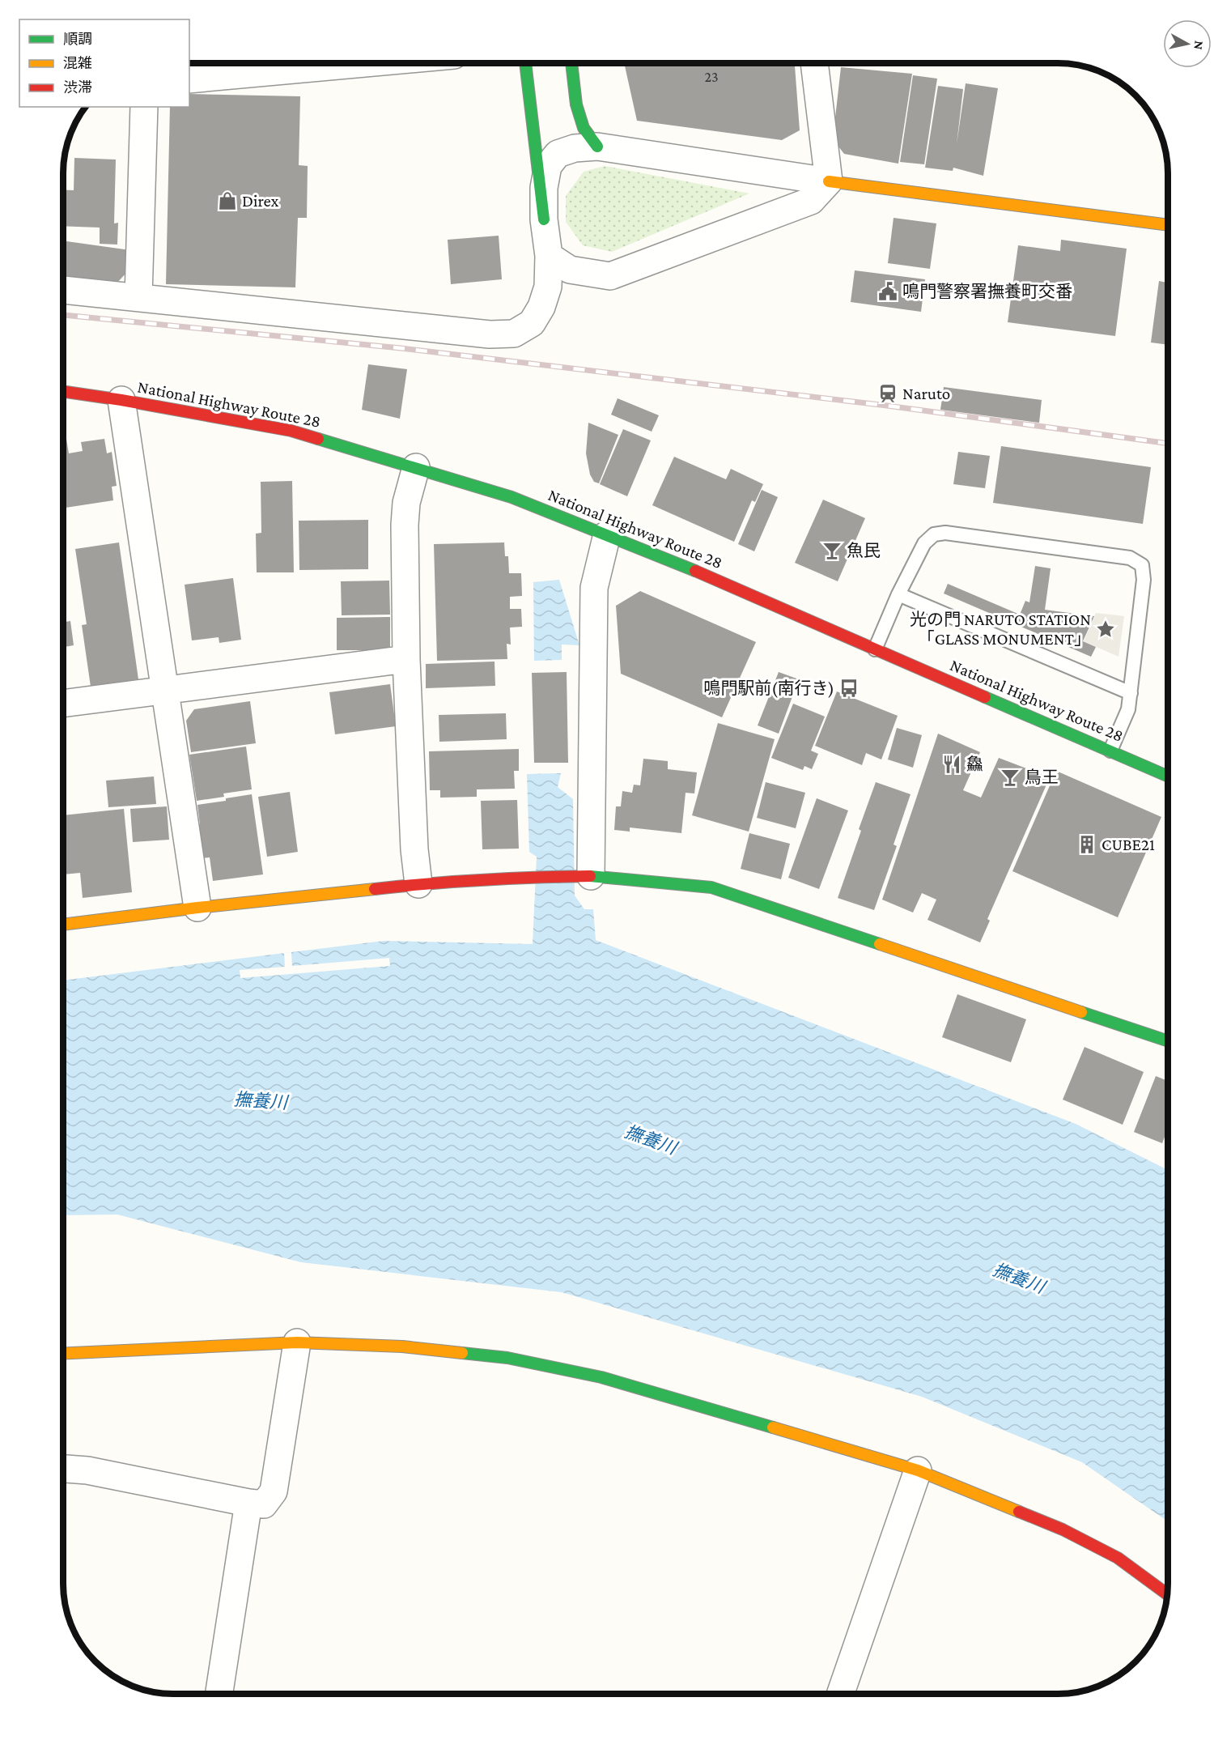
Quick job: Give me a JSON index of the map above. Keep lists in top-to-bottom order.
{
  "streets": {
    "main road": ["National Highway Route 28"]
  },
  "water": ["撫養川"],
  "places": {
    "shop": ["Direx"],
    "public building": ["鳴門警察署撫養町交番"],
    "station": ["Naruto"],
    "bar": ["魚民", "鳥王"],
    "place": ["光の門 NARUTO STATION 「GLASS MONUMENT」"],
    "bus stop": ["鳴門駅前(南行き)"],
    "restaurant": ["鱻"],
    "building": ["CUBE21"]
  },
  "house_numbers": ["23"],
  "legend": ["順調", "混雑", "渋滞"],
  "north": "right"
}
